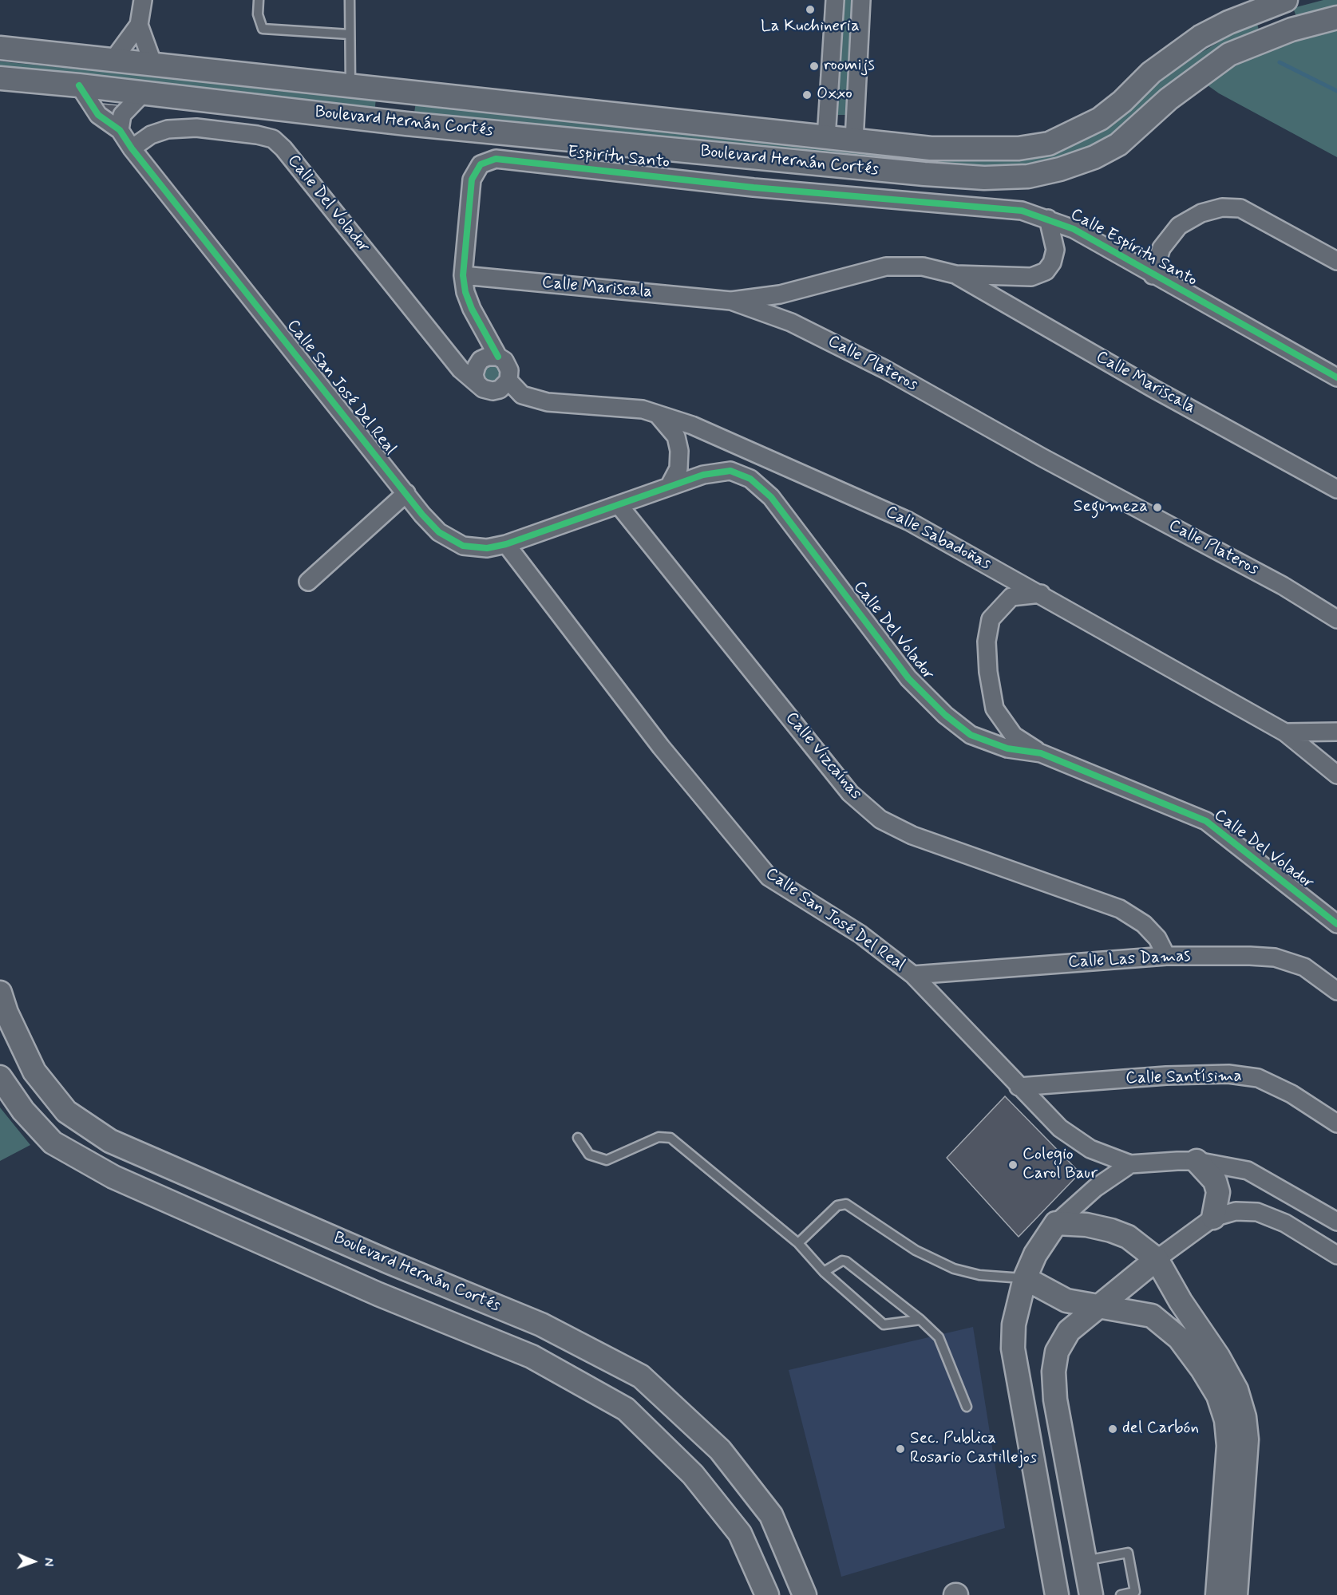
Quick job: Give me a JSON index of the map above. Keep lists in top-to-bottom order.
{
  "streets": {
    "main road": ["Boulevard Hernán Cortés"],
    "street": [
      "Espiritu Santo",
      "Calle Del Volador",
      "Calle Espíritu Santo",
      "Calle Mariscala",
      "Calle Plateros",
      "Calle San José Del Real",
      "Calle Sabadoñas",
      "Calle Vizcaínas",
      "Calle Las Damas",
      "Calle Santísima"
    ]
  },
  "crossings": [
    ["Boulevard Hernán Cortés", "Calle San José Del Real"],
    ["Espiritu Santo", "Calle Espíritu Santo"],
    ["Espiritu Santo", "Calle Mariscala"],
    ["Calle Del Volador", "Calle San José Del Real"],
    ["Calle Del Volador", "Calle Sabadoñas"],
    ["Calle Del Volador", "Calle Vizcaínas"],
    ["Calle Mariscala", "Calle Plateros"],
    ["Calle San José Del Real", "Calle Vizcaínas"],
    ["Calle San José Del Real", "Calle Las Damas"],
    ["Calle San José Del Real", "Calle Santísima"],
    ["Calle Vizcaínas", "Calle Las Damas"]
  ],
  "places": [
    "La Kuchineria",
    "roomijs",
    "Oxxo",
    "Segumeza",
    "Colegio Carol Baur",
    "del Carbón",
    "Sec. Publica Rosario Castillejos"
  ],
  "north": "right"
}
